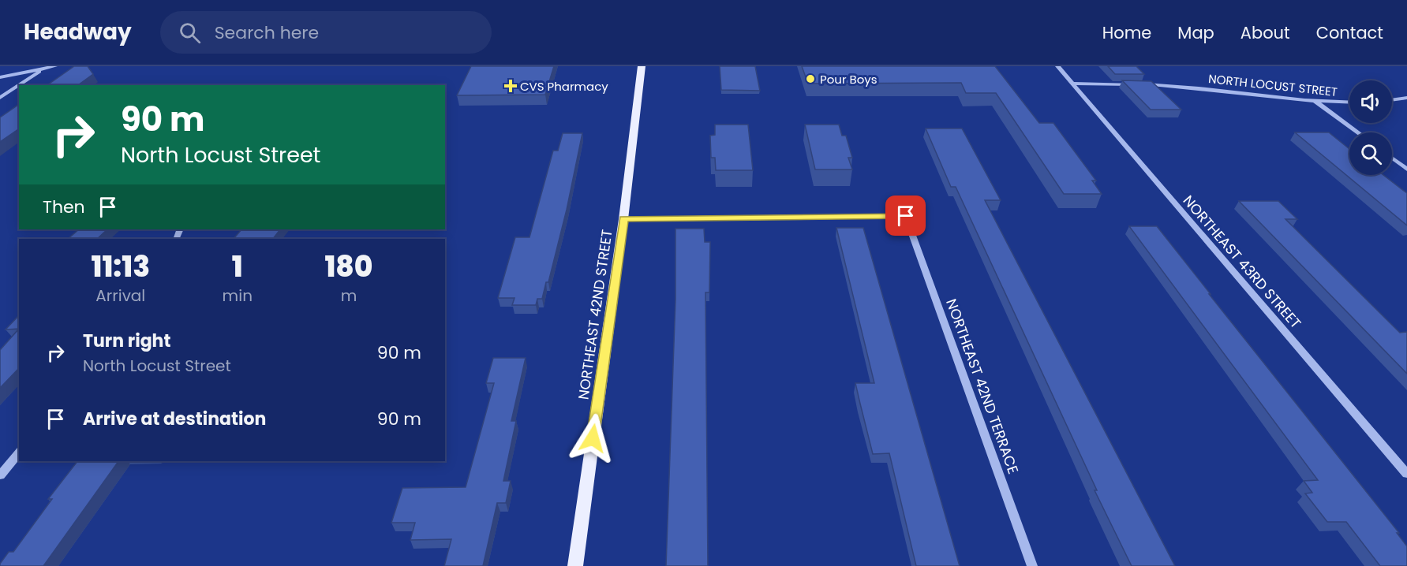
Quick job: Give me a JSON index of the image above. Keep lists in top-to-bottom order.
{
  "streets": {
    "main road": ["NORTHEAST 42ND STREET"],
    "street": ["NORTH LOCUST STREET", "NORTHEAST 43RD STREET", "NORTHEAST 42ND TERRACE"]
  },
  "crossings": [
    ["NORTH LOCUST STREET", "NORTHEAST 43RD STREET"],
    ["NORTHEAST 42ND STREET", "NORTHEAST 42ND TERRACE"]
  ],
  "places": {
    "other": ["Pour Boys"],
    "health": ["CVS Pharmacy"]
  },
  "page": {
    "header": "Headway",
    "search": "Search here",
    "nav": [
      "Home",
      "Map",
      "About",
      "Contact"
    ],
    "turn": ["90 m", "North Locust Street"],
    "then": "Then",
    "eta": [
      "11:13",
      "Arrival",
      "1",
      "min",
      "180",
      "m"
    ],
    "list": [
      {
        "name": "Turn right",
        "note": "North Locust Street",
        "value": "90 m"
      },
      {
        "name": "Arrive at destination",
        "value": "90 m"
      }
    ]
  }
}
